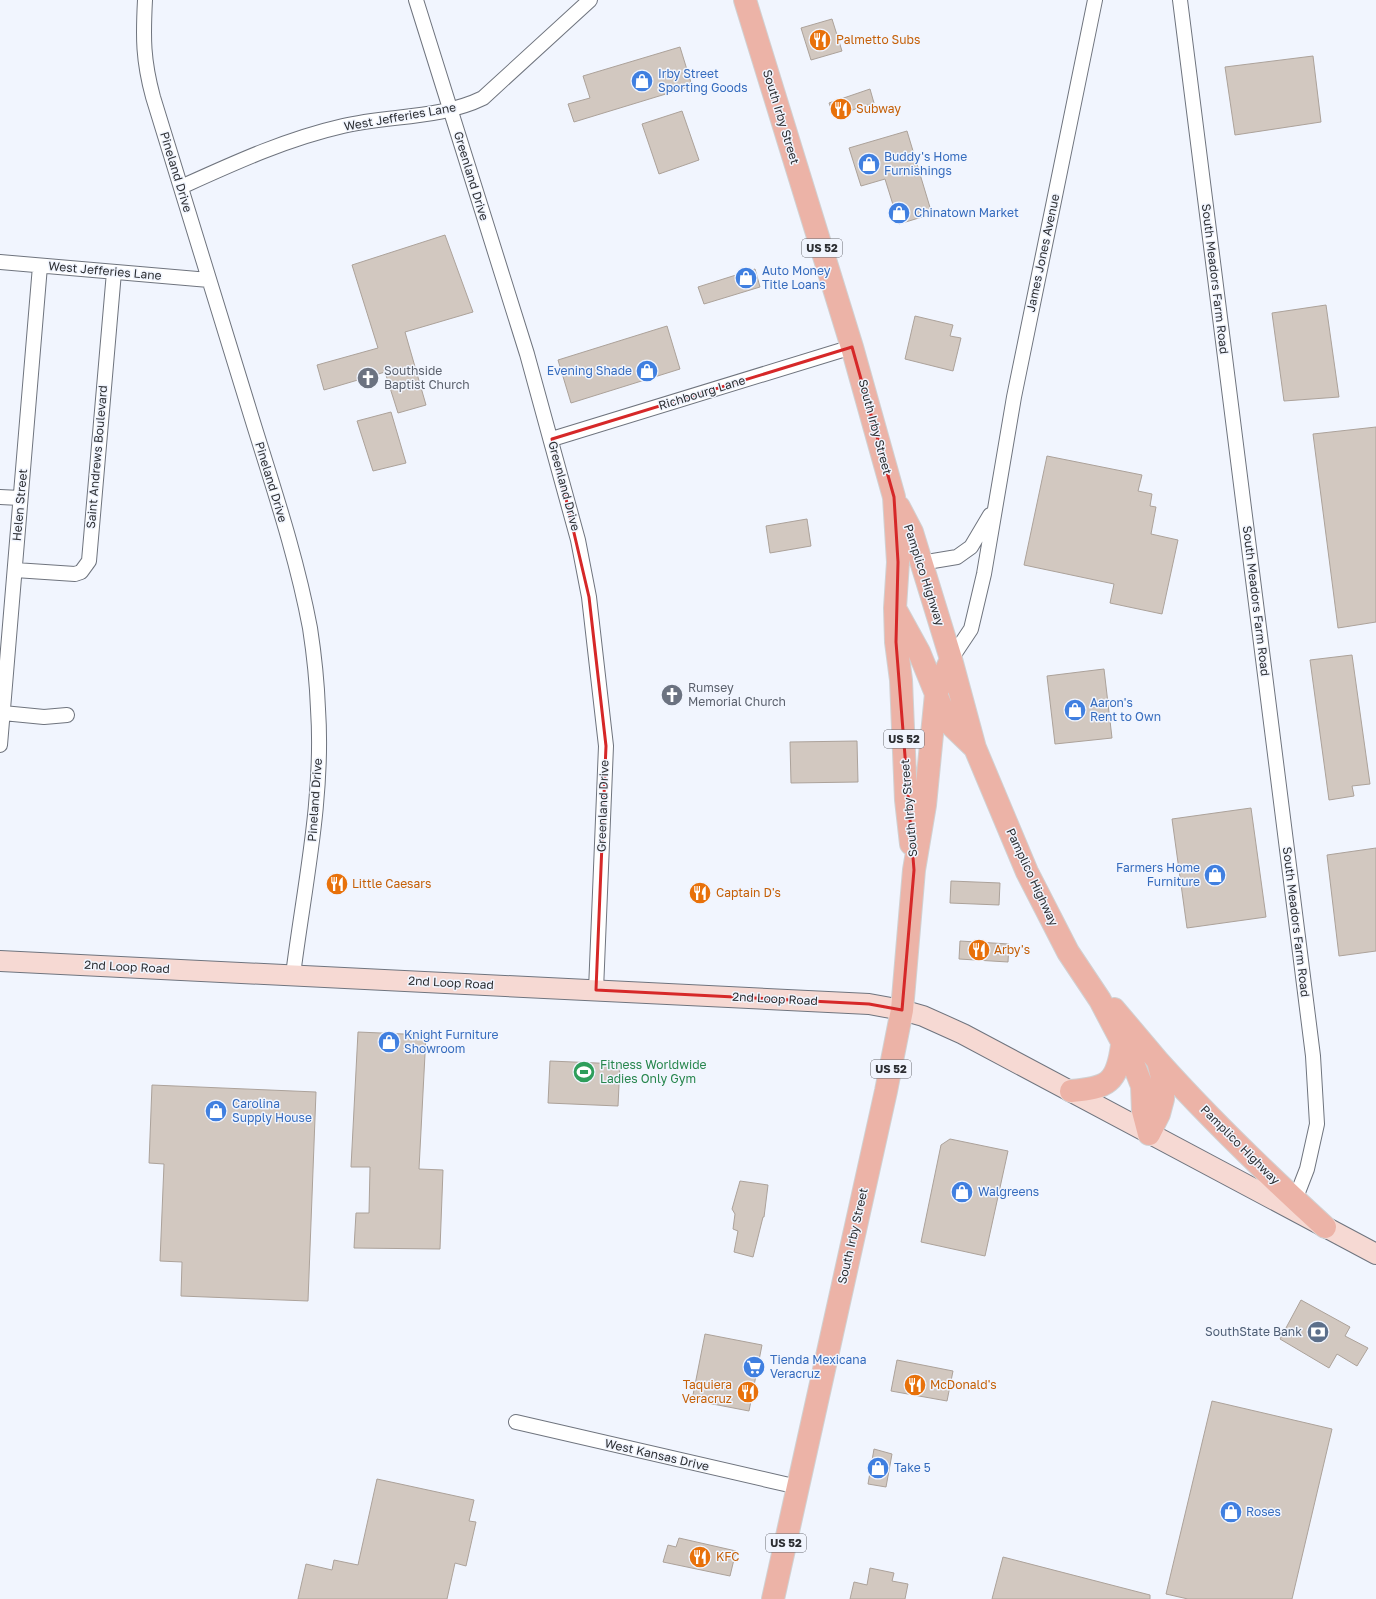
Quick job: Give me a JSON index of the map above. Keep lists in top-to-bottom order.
{
  "streets": {
    "main road": [
      "South Irby Street",
      "US 52",
      "Pamplico Highway",
      "2nd Loop Road"
    ],
    "street": [
      "West Jefferies Lane",
      "Pineland Drive",
      "Greenland Drive",
      "James Jones Avenue",
      "South Meadors Farm Road",
      "Richbourg Lane",
      "Saint Andrews Boulevard",
      "Helen Street",
      "West Kansas Drive"
    ]
  },
  "crossings": [
    ["West Jefferies Lane", "Pineland Drive"],
    ["West Jefferies Lane", "Greenland Drive"],
    ["West Jefferies Lane", "Saint Andrews Boulevard"],
    ["West Jefferies Lane", "Helen Street"],
    ["South Irby Street", "James Jones Avenue"],
    ["South Irby Street", "Richbourg Lane"],
    ["South Irby Street", "Pamplico Highway"],
    ["South Irby Street", "2nd Loop Road"],
    ["South Irby Street", "West Kansas Drive"],
    ["Pineland Drive", "2nd Loop Road"],
    ["Greenland Drive", "Richbourg Lane"],
    ["Greenland Drive", "2nd Loop Road"],
    ["James Jones Avenue", "Pamplico Highway"],
    ["South Meadors Farm Road", "Pamplico Highway"],
    ["Saint Andrews Boulevard", "Helen Street"],
    ["Pamplico Highway", "2nd Loop Road"]
  ],
  "places": {
    "restaurant": [
      "Palmetto Subs",
      "Subway",
      "Little Caesars",
      "Captain D's",
      "Arby's",
      "McDonald's",
      "Taquiera Veracruz",
      "KFC"
    ],
    "shop": [
      "Irby Street Sporting Goods",
      "Buddy's Home Furnishings",
      "Chinatown Market",
      "Auto Money Title Loans",
      "Evening Shade",
      "Aaron's Rent to Own",
      "Farmers Home Furniture",
      "Knight Furniture Showroom",
      "Carolina Supply House",
      "Walgreens",
      "Take 5",
      "Roses"
    ],
    "church": ["Southside Baptist Church", "Rumsey Memorial Church"],
    "sports": ["Fitness Worldwide Ladies Only Gym"],
    "bank": ["SouthState Bank"],
    "supermarket": ["Tienda Mexicana Veracruz"]
  }
}
